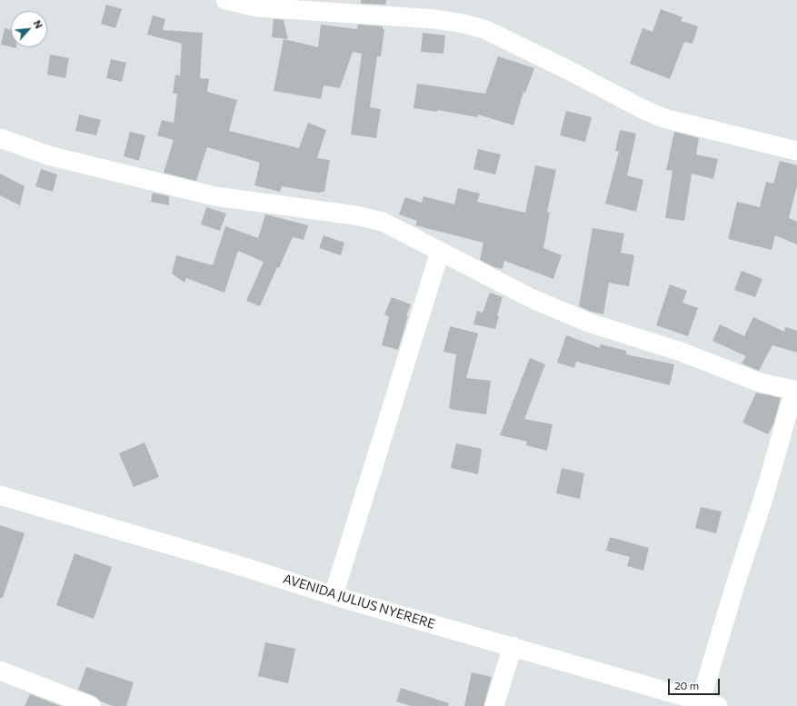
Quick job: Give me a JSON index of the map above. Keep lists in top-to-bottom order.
{
  "streets": {
    "street": ["AVENIDA JULIUS NYERERE"]
  },
  "scale_bar": "20 m",
  "north": "top right"
}
